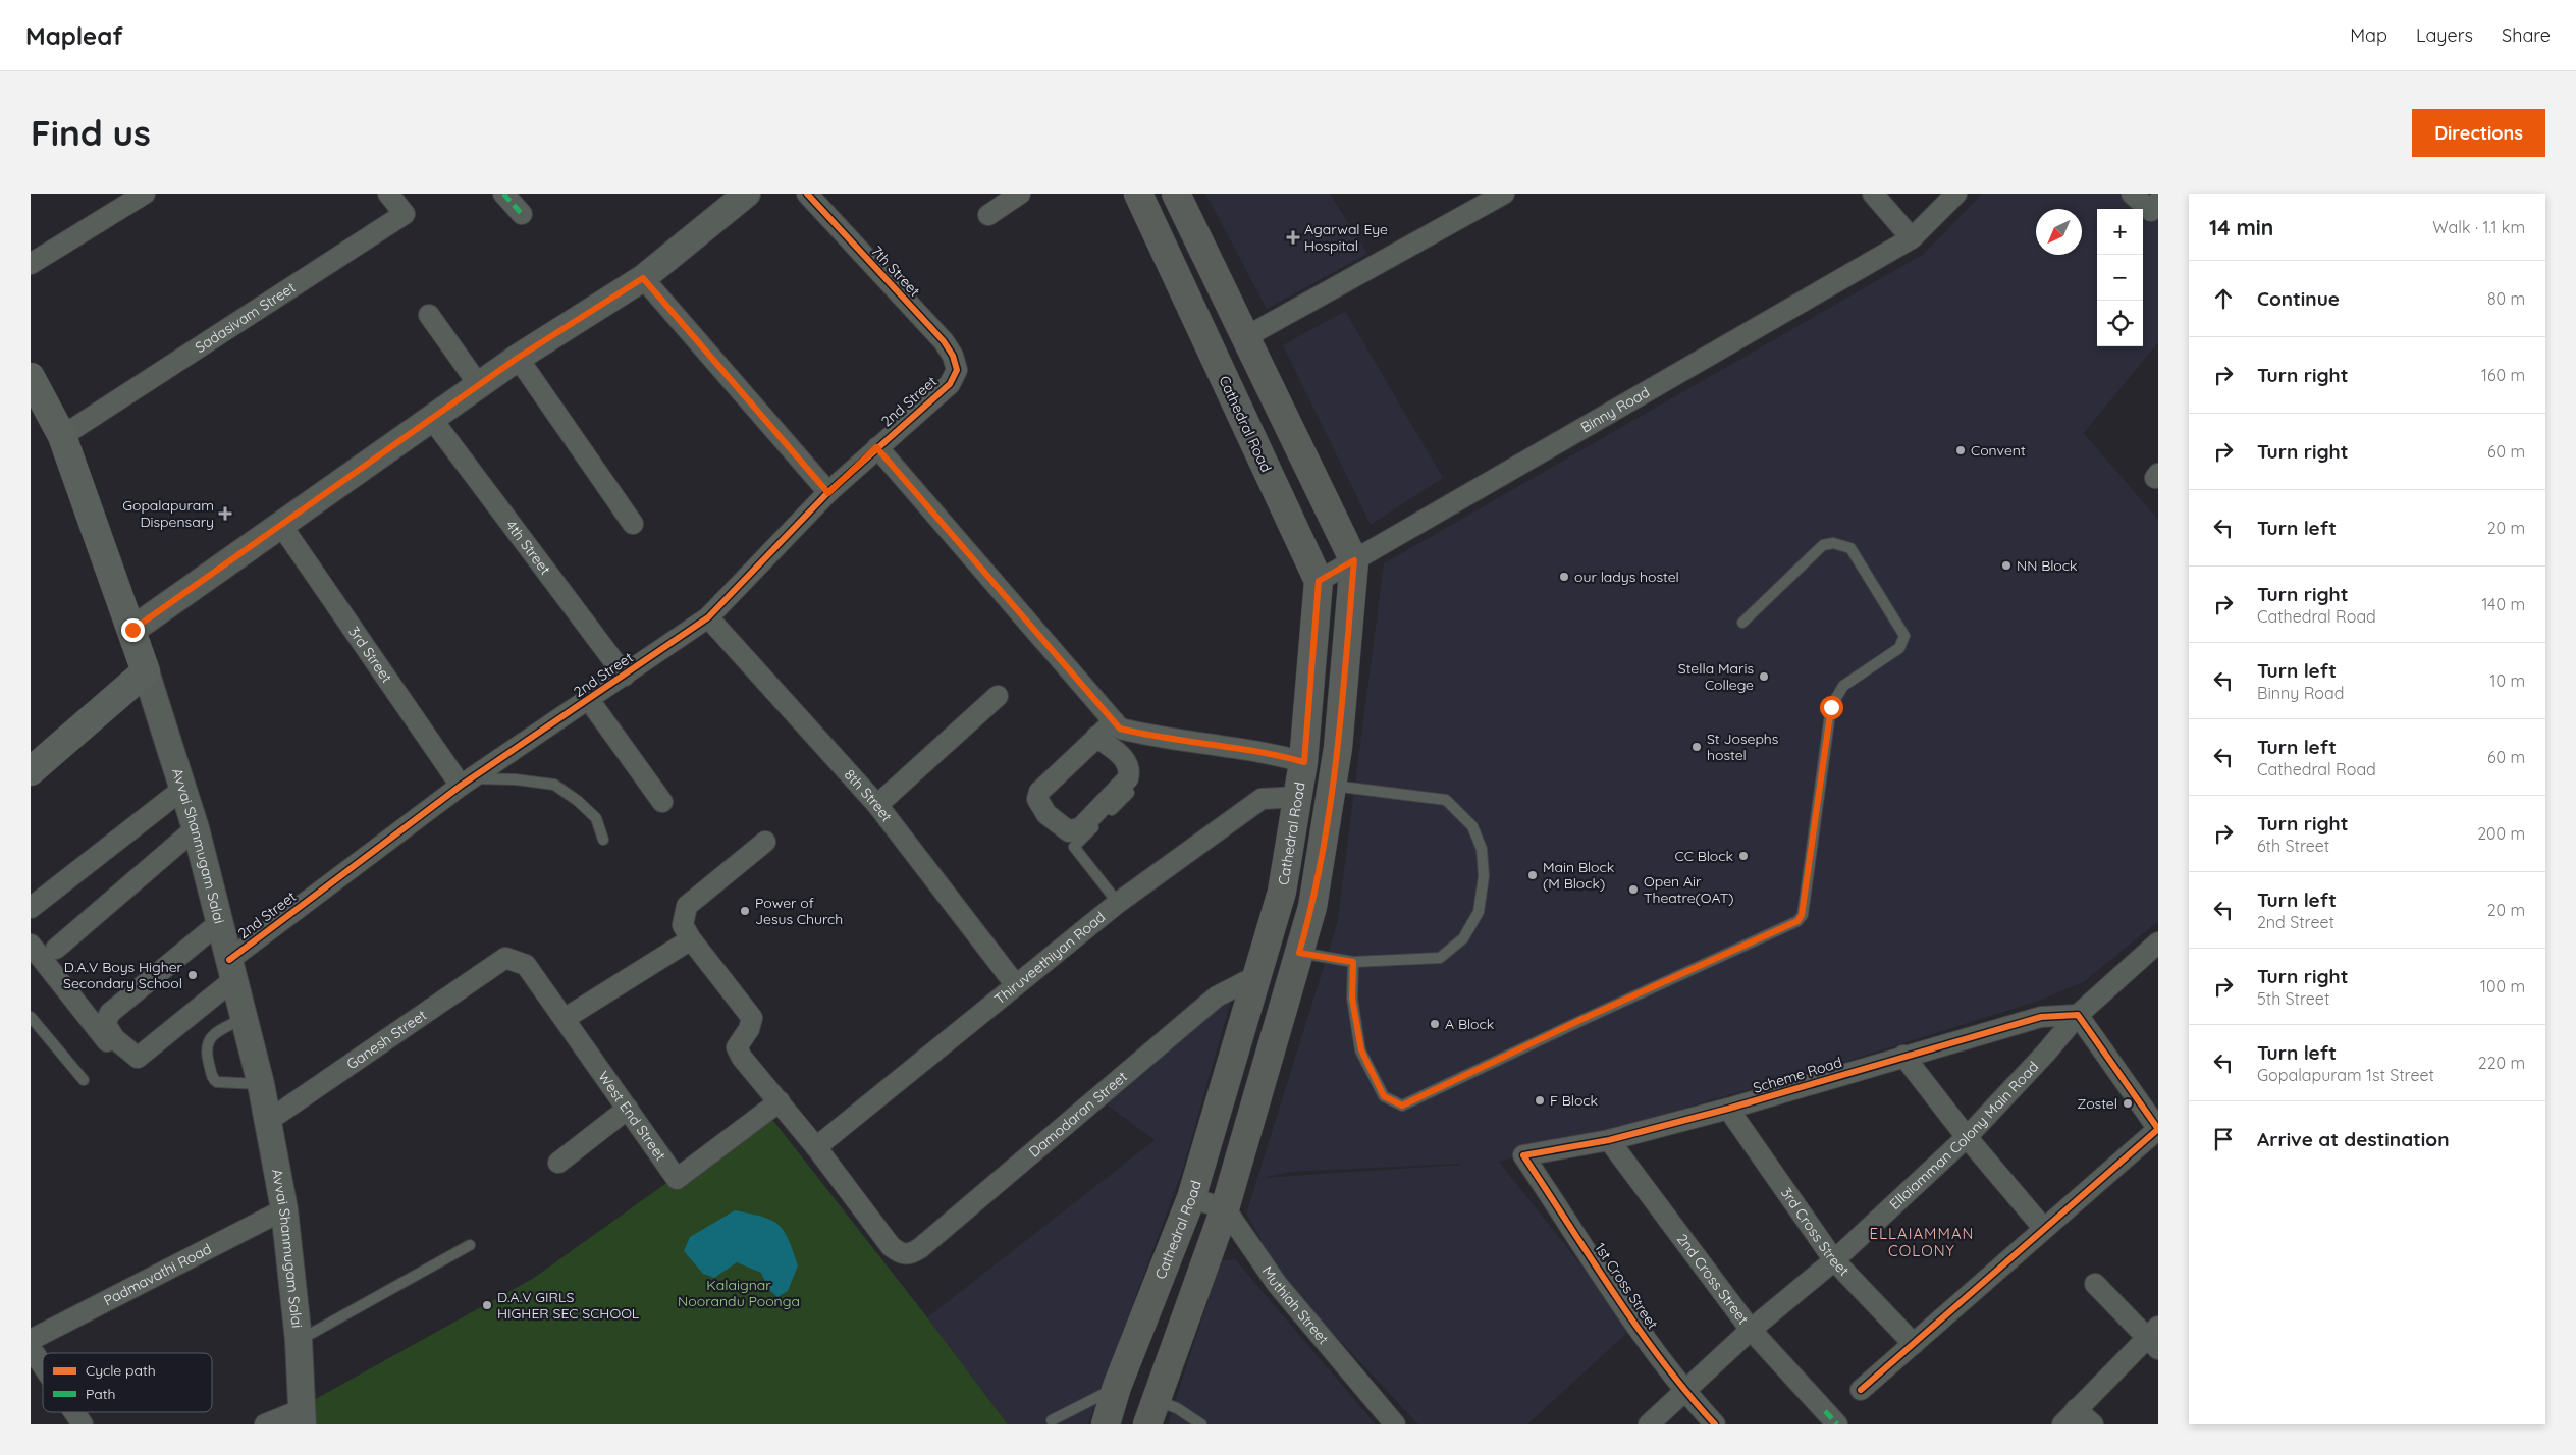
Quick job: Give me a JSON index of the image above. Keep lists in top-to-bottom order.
{
  "streets": {
    "main road": ["Cathedral Road", "Avvai Shanmugam Salai"],
    "street": [
      "7th Street",
      "Sadasivam Street",
      "2nd Street",
      "Binny Road",
      "4th Street",
      "3rd Street",
      "8th Street",
      "Thiruveethiyan Road",
      "Ganesh Street",
      "Scheme Road",
      "West End Street",
      "Damodaran Street",
      "Ellaiamman Colony Main Road",
      "3rd Cross Street",
      "Padmavathi Road",
      "2nd Cross Street",
      "1st Cross Street",
      "Muthiah Street"
    ]
  },
  "crossings": [
    ["7th Street", "2nd Street"],
    ["Sadasivam Street", "Avvai Shanmugam Salai"],
    ["2nd Street", "4th Street"],
    ["2nd Street", "3rd Street"],
    ["2nd Street", "8th Street"],
    ["2nd Street", "Avvai Shanmugam Salai"],
    ["Binny Road", "Cathedral Road"],
    ["Cathedral Road", "Thiruveethiyan Road"],
    ["Cathedral Road", "Damodaran Street"],
    ["8th Street", "Thiruveethiyan Road"],
    ["Avvai Shanmugam Salai", "Ganesh Street"],
    ["Avvai Shanmugam Salai", "Padmavathi Road"],
    ["Thiruveethiyan Road", "Damodaran Street"],
    ["Ganesh Street", "West End Street"],
    ["Scheme Road", "Ellaiamman Colony Main Road"],
    ["Scheme Road", "3rd Cross Street"],
    ["Scheme Road", "2nd Cross Street"],
    ["Scheme Road", "1st Cross Street"],
    ["Ellaiamman Colony Main Road", "3rd Cross Street"],
    ["Ellaiamman Colony Main Road", "2nd Cross Street"],
    ["Ellaiamman Colony Main Road", "1st Cross Street"]
  ],
  "districts": ["ELLAIAMMAN COLONY"],
  "parks": ["Kalaignar Noorandu Poonga"],
  "places": {
    "health": ["Agarwal Eye Hospital", "Gopalapuram Dispensary"],
    "other": [
      "Convent",
      "NN Block",
      "our ladys hostel",
      "Stella Maris College",
      "St Josephs hostel",
      "CC Block",
      "Main Block (M Block)",
      "Open Air Theatre(OAT)",
      "Power of Jesus Church",
      "D.A.V Boys Higher Secondary School",
      "A Block",
      "F Block",
      "Zostel",
      "D.A.V GIRLS HIGHER SEC SCHOOL"
    ]
  },
  "legend": ["Cycle path", "Path"],
  "north": "bottom left",
  "page": {
    "header": "Mapleaf",
    "nav": ["Map", "Layers", "Share"],
    "buttons": "Directions",
    "title": "Find us",
    "heading": ["14 min", "Walk · 1.1 km"],
    "map_buttons": ["+", "−"],
    "list": [
      ["Continue", "80 m"],
      ["Turn right", "160 m"],
      ["Turn right", "60 m"],
      ["Turn left", "20 m"],
      ["Turn right", "Cathedral Road", "140 m"],
      ["Turn left", "Binny Road", "10 m"],
      ["Turn left", "Cathedral Road", "60 m"],
      ["Turn right", "6th Street", "200 m"],
      ["Turn left", "2nd Street", "20 m"],
      ["Turn right", "5th Street", "100 m"],
      ["Turn left", "Gopalapuram 1st Street", "220 m"],
      "Arrive at destination"
    ]
  }
}
